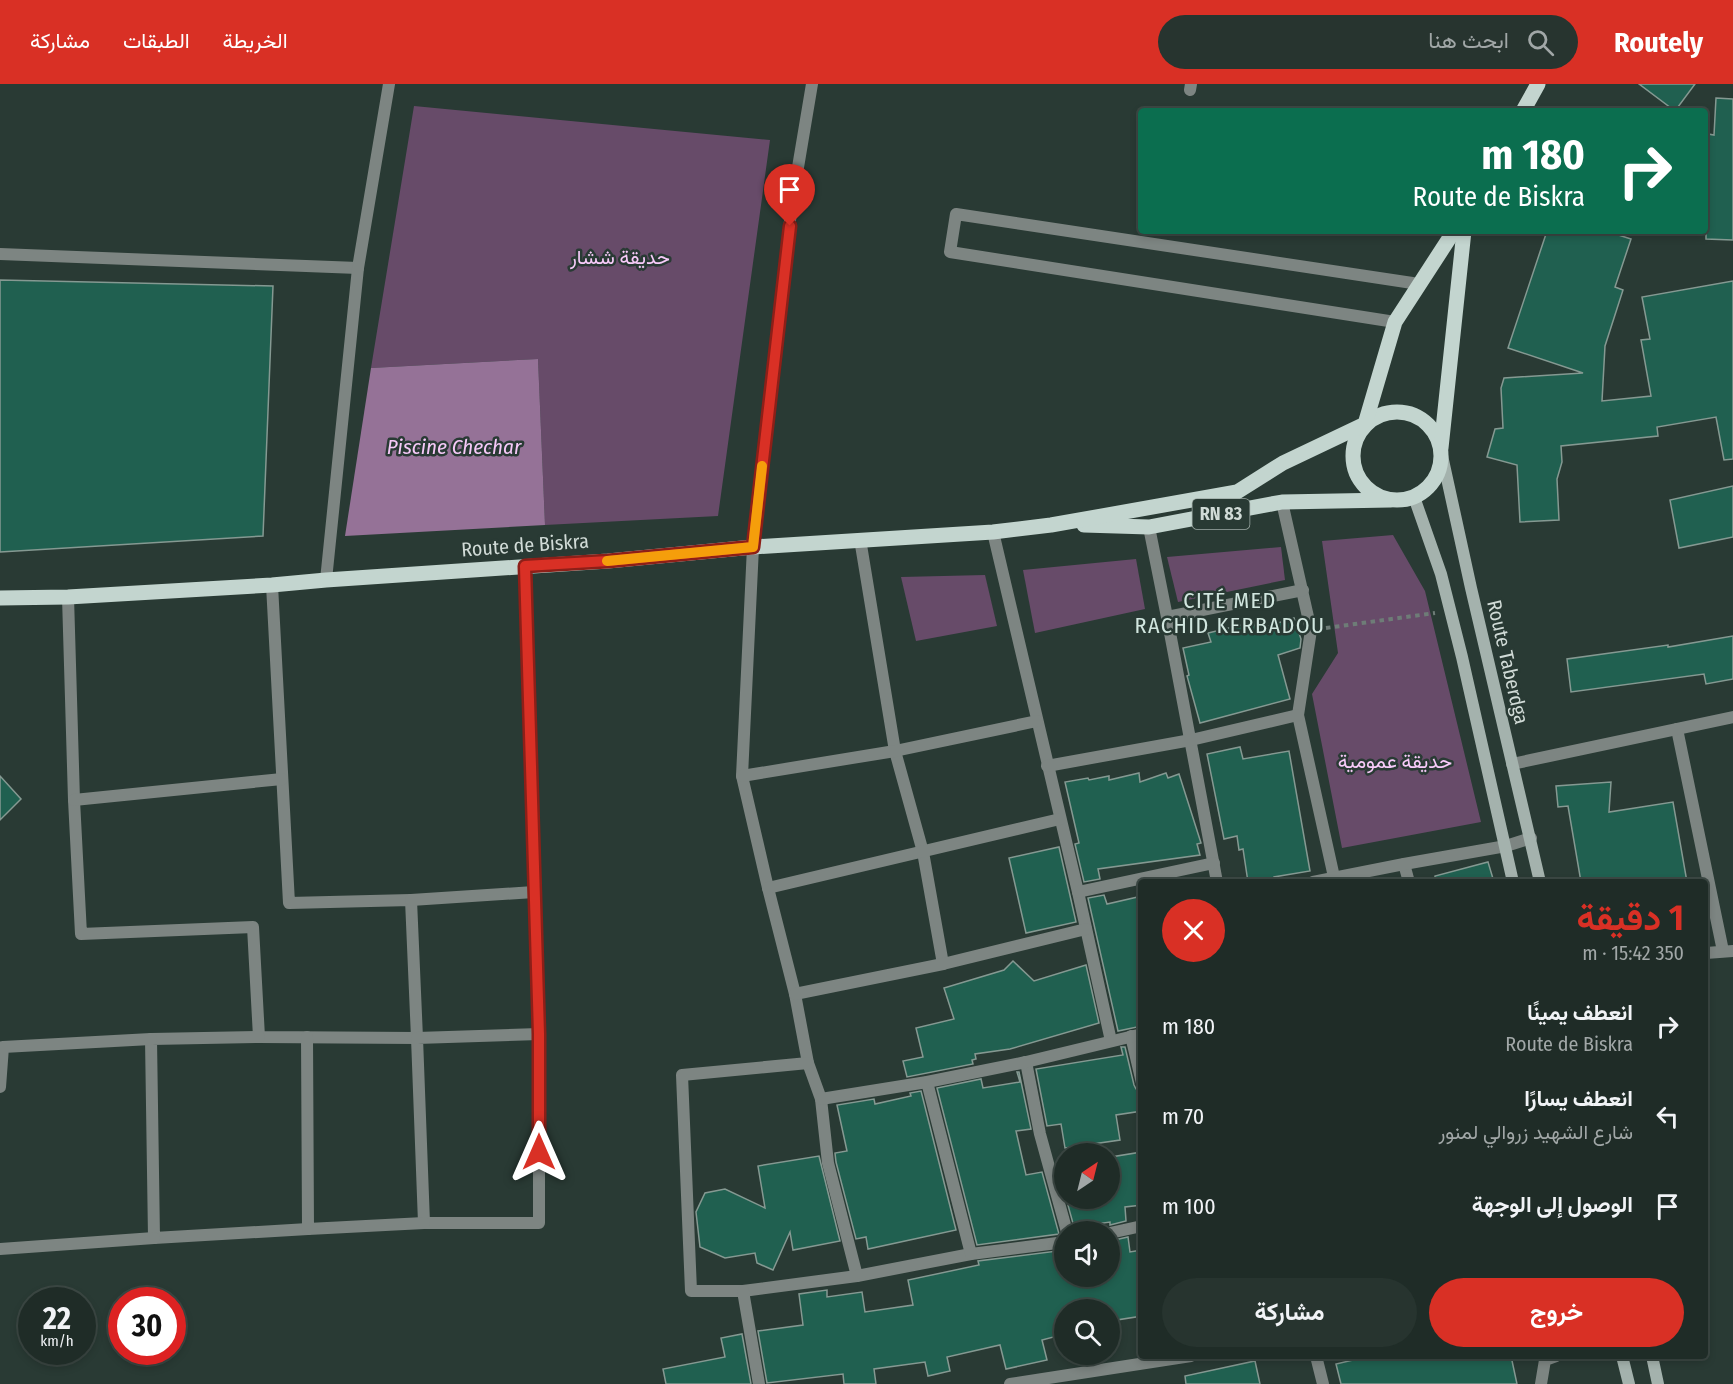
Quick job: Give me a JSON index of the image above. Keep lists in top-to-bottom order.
{
  "streets": {
    "main road": ["RN 83", "Route de Biskra", "Route Taberdga"]
  },
  "crossings": [
    ["RN 83", "Route de Biskra"],
    ["RN 83", "Route Taberdga"]
  ],
  "districts": ["CITÉ MED RACHID KERBADOU"],
  "water": ["Piscine Chechar"],
  "parks": ["حديقة ششار", "حديقة عمومية"],
  "north": "top right",
  "page": {
    "header": "Routely",
    "search": "ابحث هنا",
    "nav": ["الخريطة", "الطبقات", "مشاركة"],
    "turn": ["180 m", "Route de Biskra"],
    "heading": ["1 دقيقة", "350 m · 15:42"],
    "list": [
      {
        "name": "انعطف يمينًا",
        "note": "Route de Biskra",
        "value": "180 m"
      },
      {
        "name": "انعطف يسارًا",
        "note": "شارع الشهيد زروالي لمنور",
        "value": "70 m"
      },
      {
        "name": "الوصول إلى الوجهة",
        "value": "100 m"
      }
    ],
    "buttons": ["خروج", "مشاركة"],
    "speed": "22 km/h",
    "limit": "30"
  }
}
